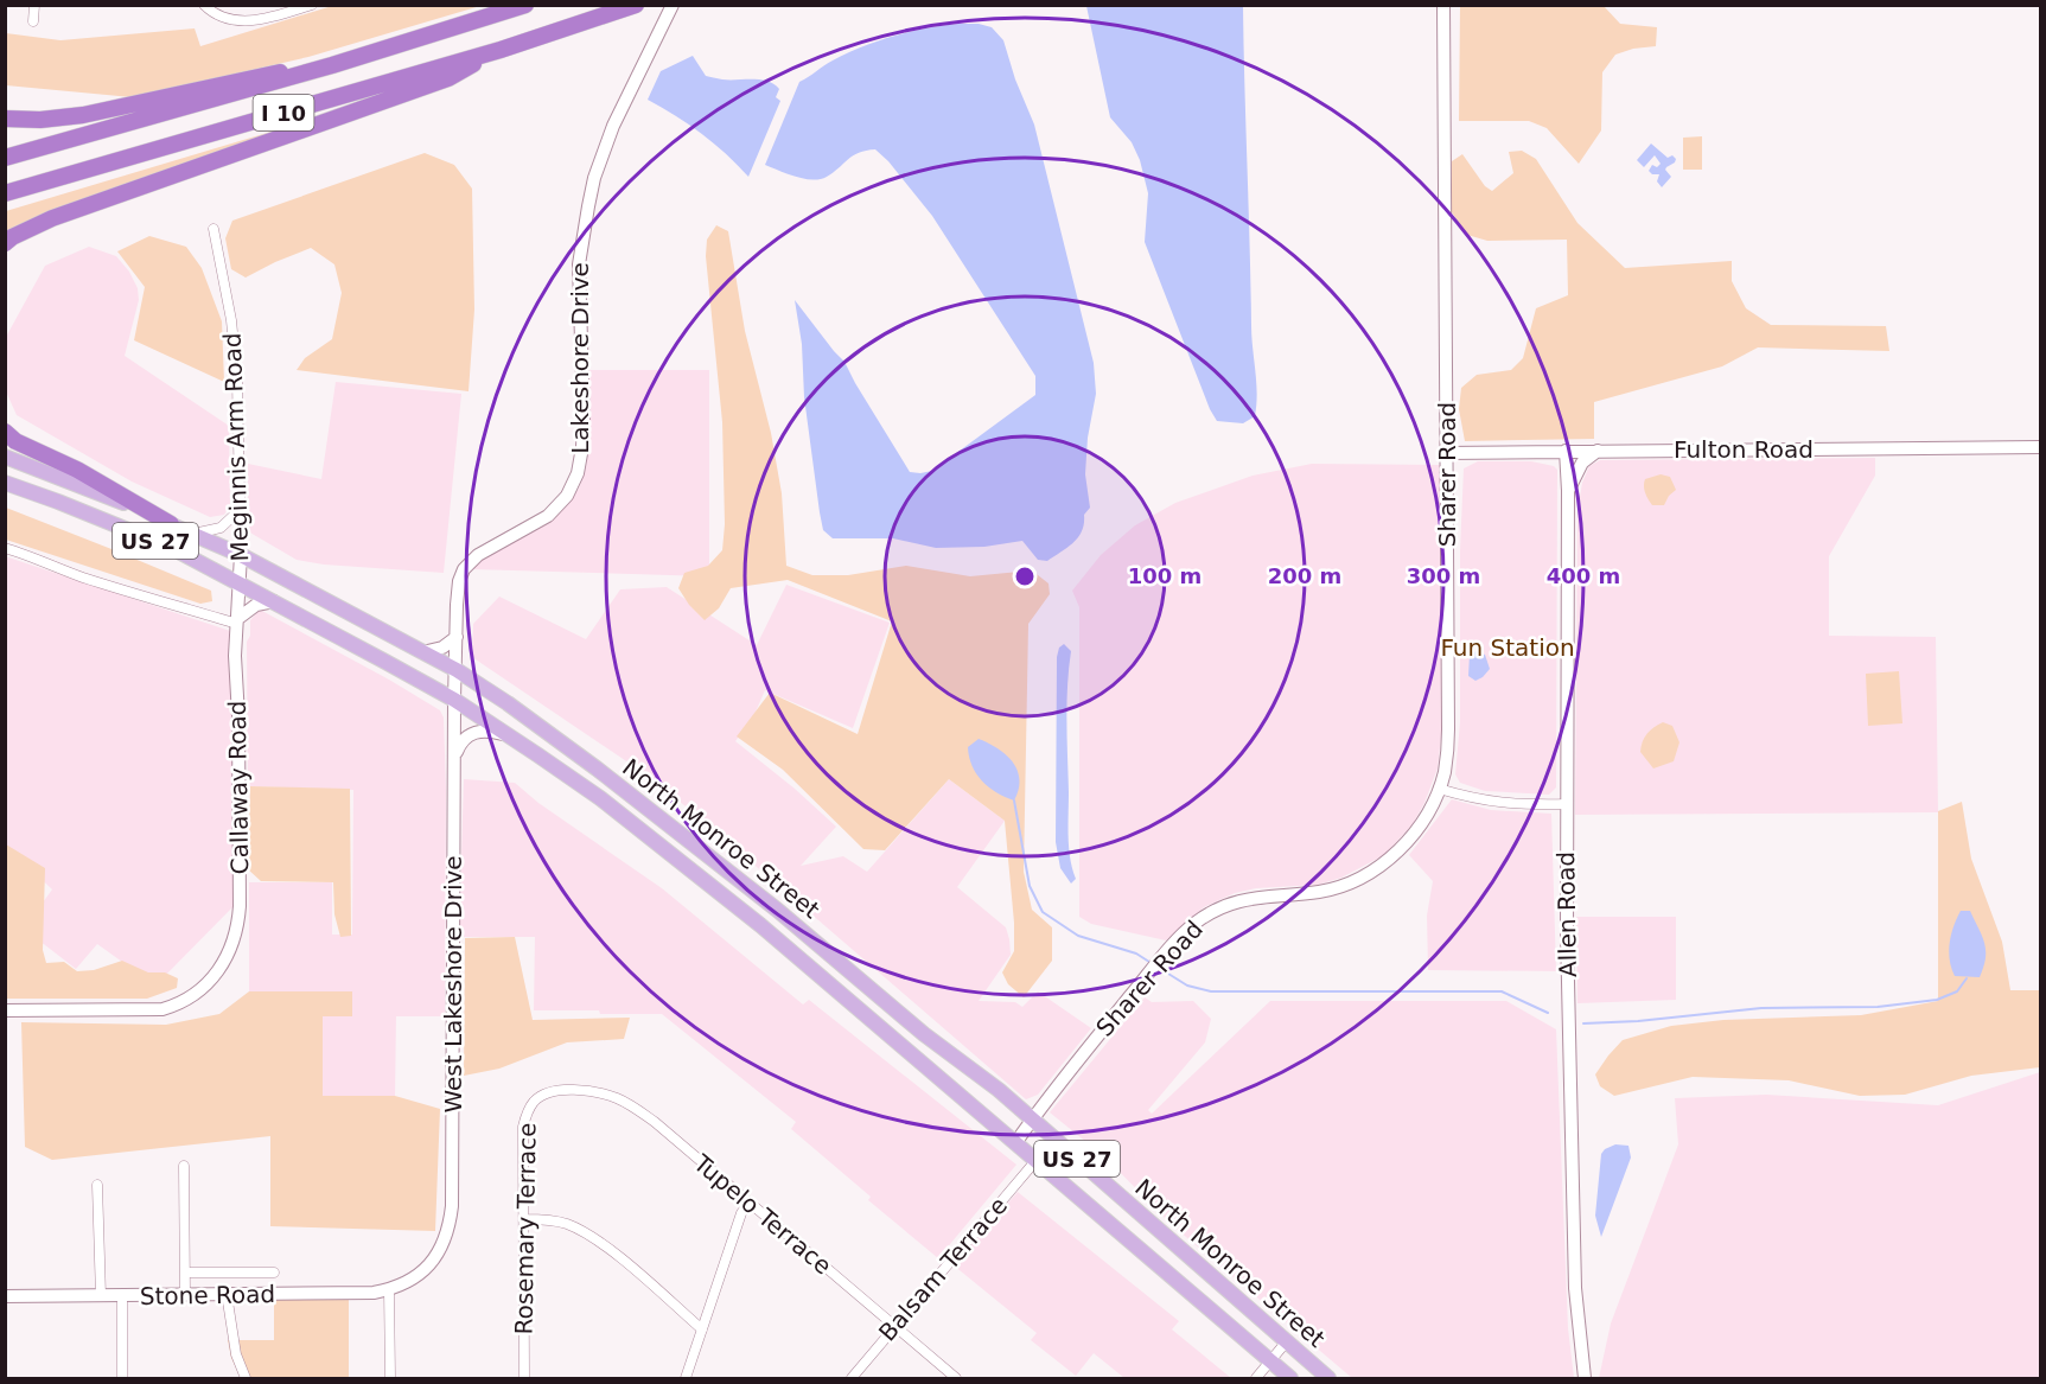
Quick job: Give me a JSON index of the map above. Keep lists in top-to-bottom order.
{
  "streets": {
    "highway": ["I 10"],
    "main road": ["US 27", "North Monroe Street"],
    "street": [
      "Lakeshore Drive",
      "Meginnis Arm Road",
      "Fulton Road",
      "Sharer Road",
      "Callaway Road",
      "Allen Road",
      "West Lakeshore Drive",
      "Tupelo Terrace",
      "Rosemary Terrace",
      "Balsam Terrace",
      "Stone Road"
    ]
  },
  "crossings": [
    ["Lakeshore Drive", "North Monroe Street"],
    ["Lakeshore Drive", "West Lakeshore Drive"],
    ["Meginnis Arm Road", "Callaway Road"],
    ["Meginnis Arm Road", "North Monroe Street"],
    ["Fulton Road", "Sharer Road"],
    ["Fulton Road", "Allen Road"],
    ["Sharer Road", "North Monroe Street"],
    ["Callaway Road", "North Monroe Street"],
    ["North Monroe Street", "West Lakeshore Drive"],
    ["North Monroe Street", "Balsam Terrace"],
    ["West Lakeshore Drive", "Stone Road"],
    ["Tupelo Terrace", "Rosemary Terrace"],
    ["Tupelo Terrace", "Balsam Terrace"]
  ],
  "parks": ["Fun Station"],
  "rings": [
    "100 m",
    "200 m",
    "300 m",
    "400 m"
  ]
}
